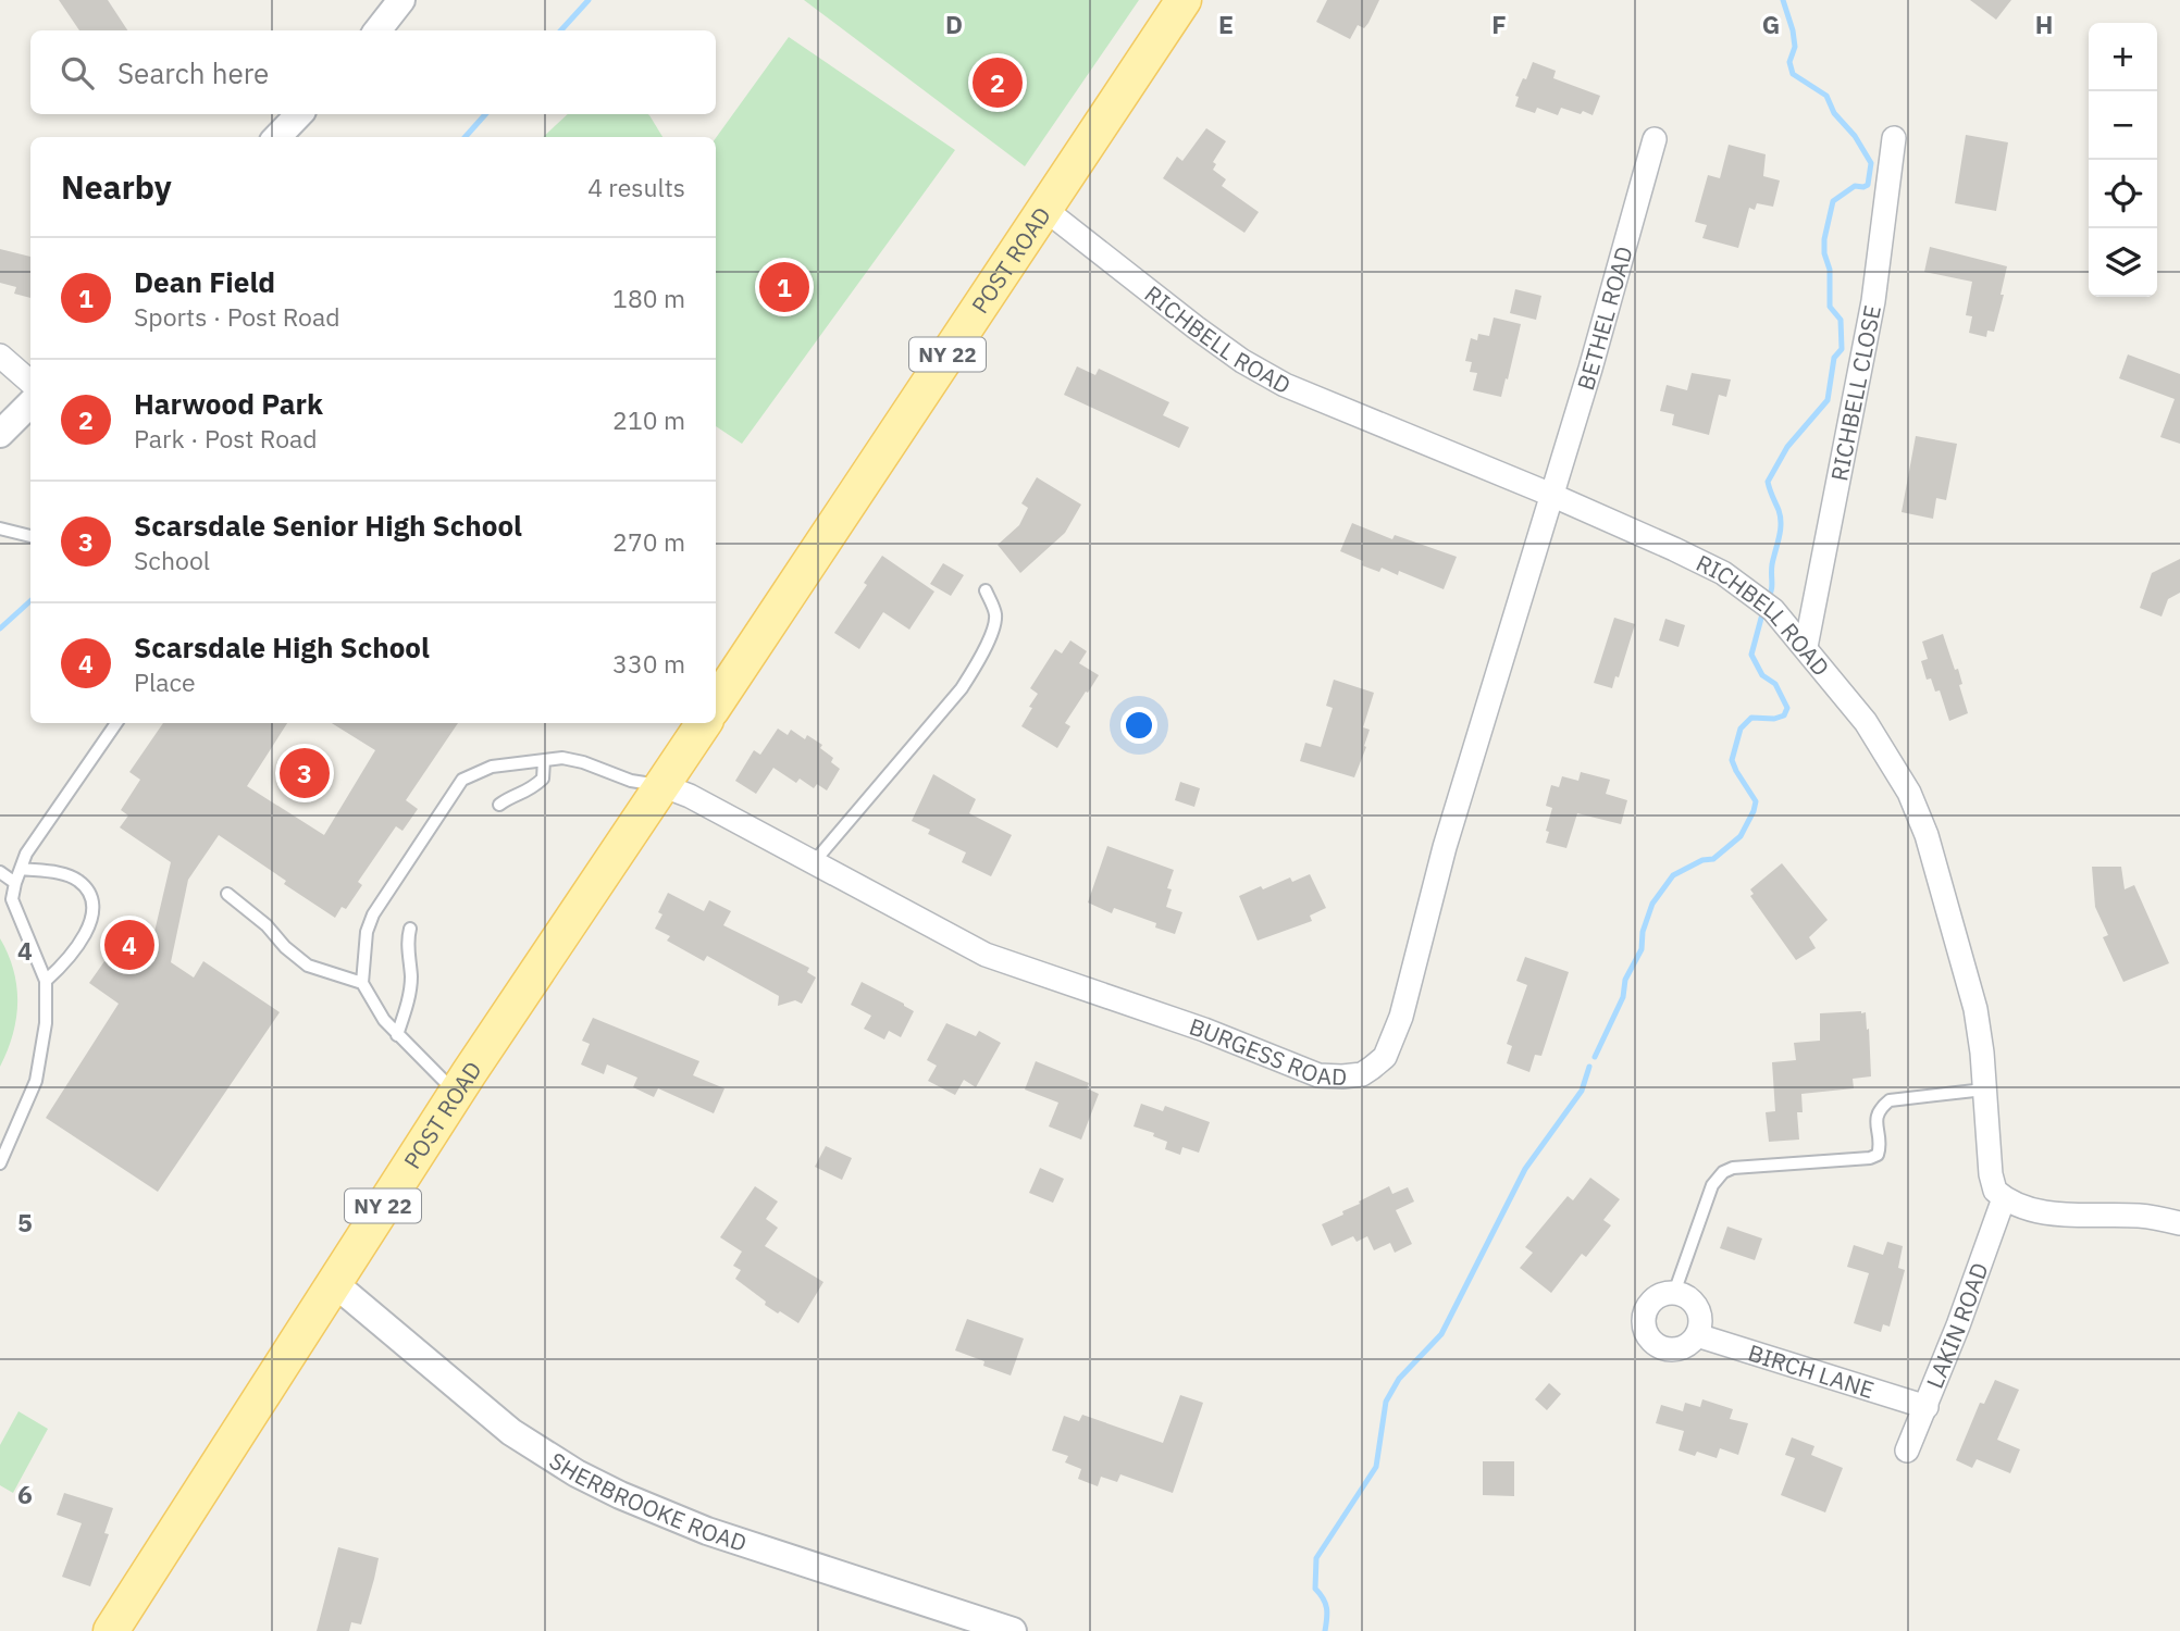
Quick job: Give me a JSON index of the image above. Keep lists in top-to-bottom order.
{
  "streets": {
    "main road": ["POST ROAD", "NY 22"],
    "street": [
      "BETHEL ROAD",
      "RICHBELL ROAD",
      "RICHBELL CLOSE",
      "BURGESS ROAD",
      "LAKIN ROAD",
      "BIRCH LANE",
      "SHERBROOKE ROAD"
    ]
  },
  "crossings": [
    ["POST ROAD", "RICHBELL ROAD"],
    ["POST ROAD", "BURGESS ROAD"],
    ["POST ROAD", "SHERBROOKE ROAD"],
    ["BETHEL ROAD", "RICHBELL ROAD"],
    ["BETHEL ROAD", "BURGESS ROAD"],
    ["RICHBELL ROAD", "RICHBELL CLOSE"],
    ["RICHBELL ROAD", "BURGESS ROAD"],
    ["RICHBELL ROAD", "LAKIN ROAD"],
    ["LAKIN ROAD", "BIRCH LANE"]
  ],
  "page": {
    "map_buttons": ["+", "−"],
    "search": "Search here",
    "pins": [
      "2",
      "1",
      "3",
      "4"
    ],
    "heading": ["Nearby", "4 results"],
    "list": [
      {
        "mark": "1",
        "name": "Dean Field",
        "note": "Sports · Post Road",
        "value": "180 m"
      },
      {
        "mark": "2",
        "name": "Harwood Park",
        "note": "Park · Post Road",
        "value": "210 m"
      },
      {
        "mark": "3",
        "name": "Scarsdale Senior High School",
        "note": "School",
        "value": "270 m"
      },
      {
        "mark": "4",
        "name": "Scarsdale High School",
        "note": "Place",
        "value": "330 m"
      }
    ]
  },
  "grid": {
    "columns": [
      "D",
      "E",
      "F",
      "G",
      "H"
    ],
    "rows": ["4", "5", "6"]
  }
}
